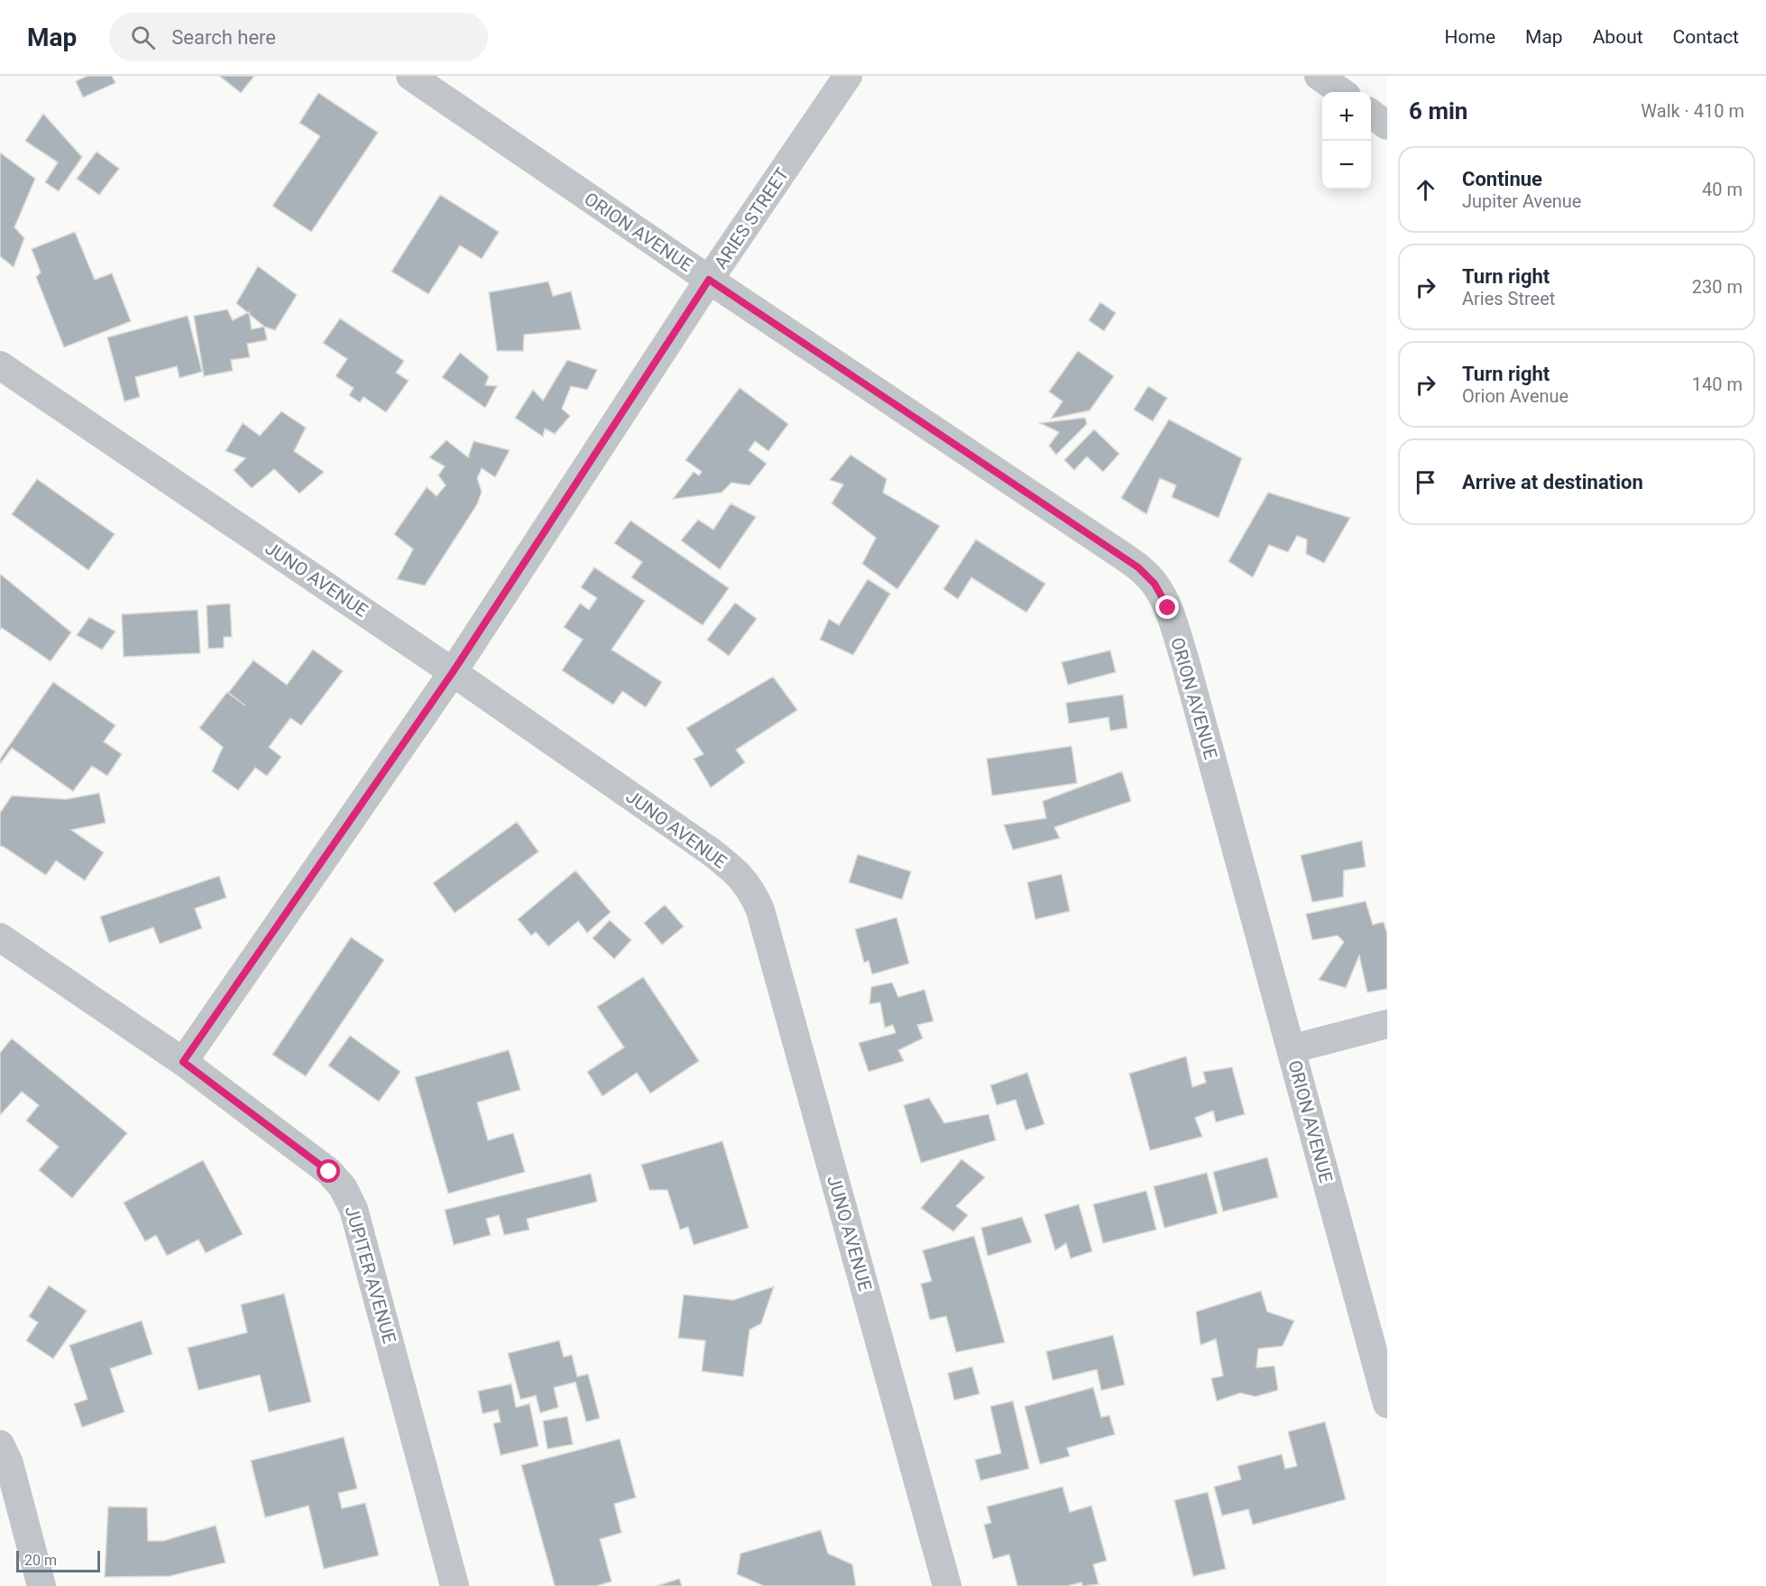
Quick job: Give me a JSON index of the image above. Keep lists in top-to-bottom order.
{
  "streets": {
    "street": [
      "ARIES STREET",
      "ORION AVENUE",
      "JUNO AVENUE",
      "JUPITER AVENUE"
    ]
  },
  "crossings": [
    ["ARIES STREET", "ORION AVENUE"],
    ["ARIES STREET", "JUNO AVENUE"],
    ["ARIES STREET", "JUPITER AVENUE"]
  ],
  "scale_bar": "20 m",
  "page": {
    "header": "Map",
    "search": "Search here",
    "nav": [
      "Home",
      "Map",
      "About",
      "Contact"
    ],
    "heading": ["6 min", "Walk · 410 m"],
    "map_buttons": ["+", "−"],
    "list": [
      ["Continue", "Jupiter Avenue", "40 m"],
      ["Turn right", "Aries Street", "230 m"],
      ["Turn right", "Orion Avenue", "140 m"],
      "Arrive at destination"
    ],
    "scale": "20 m"
  }
}
